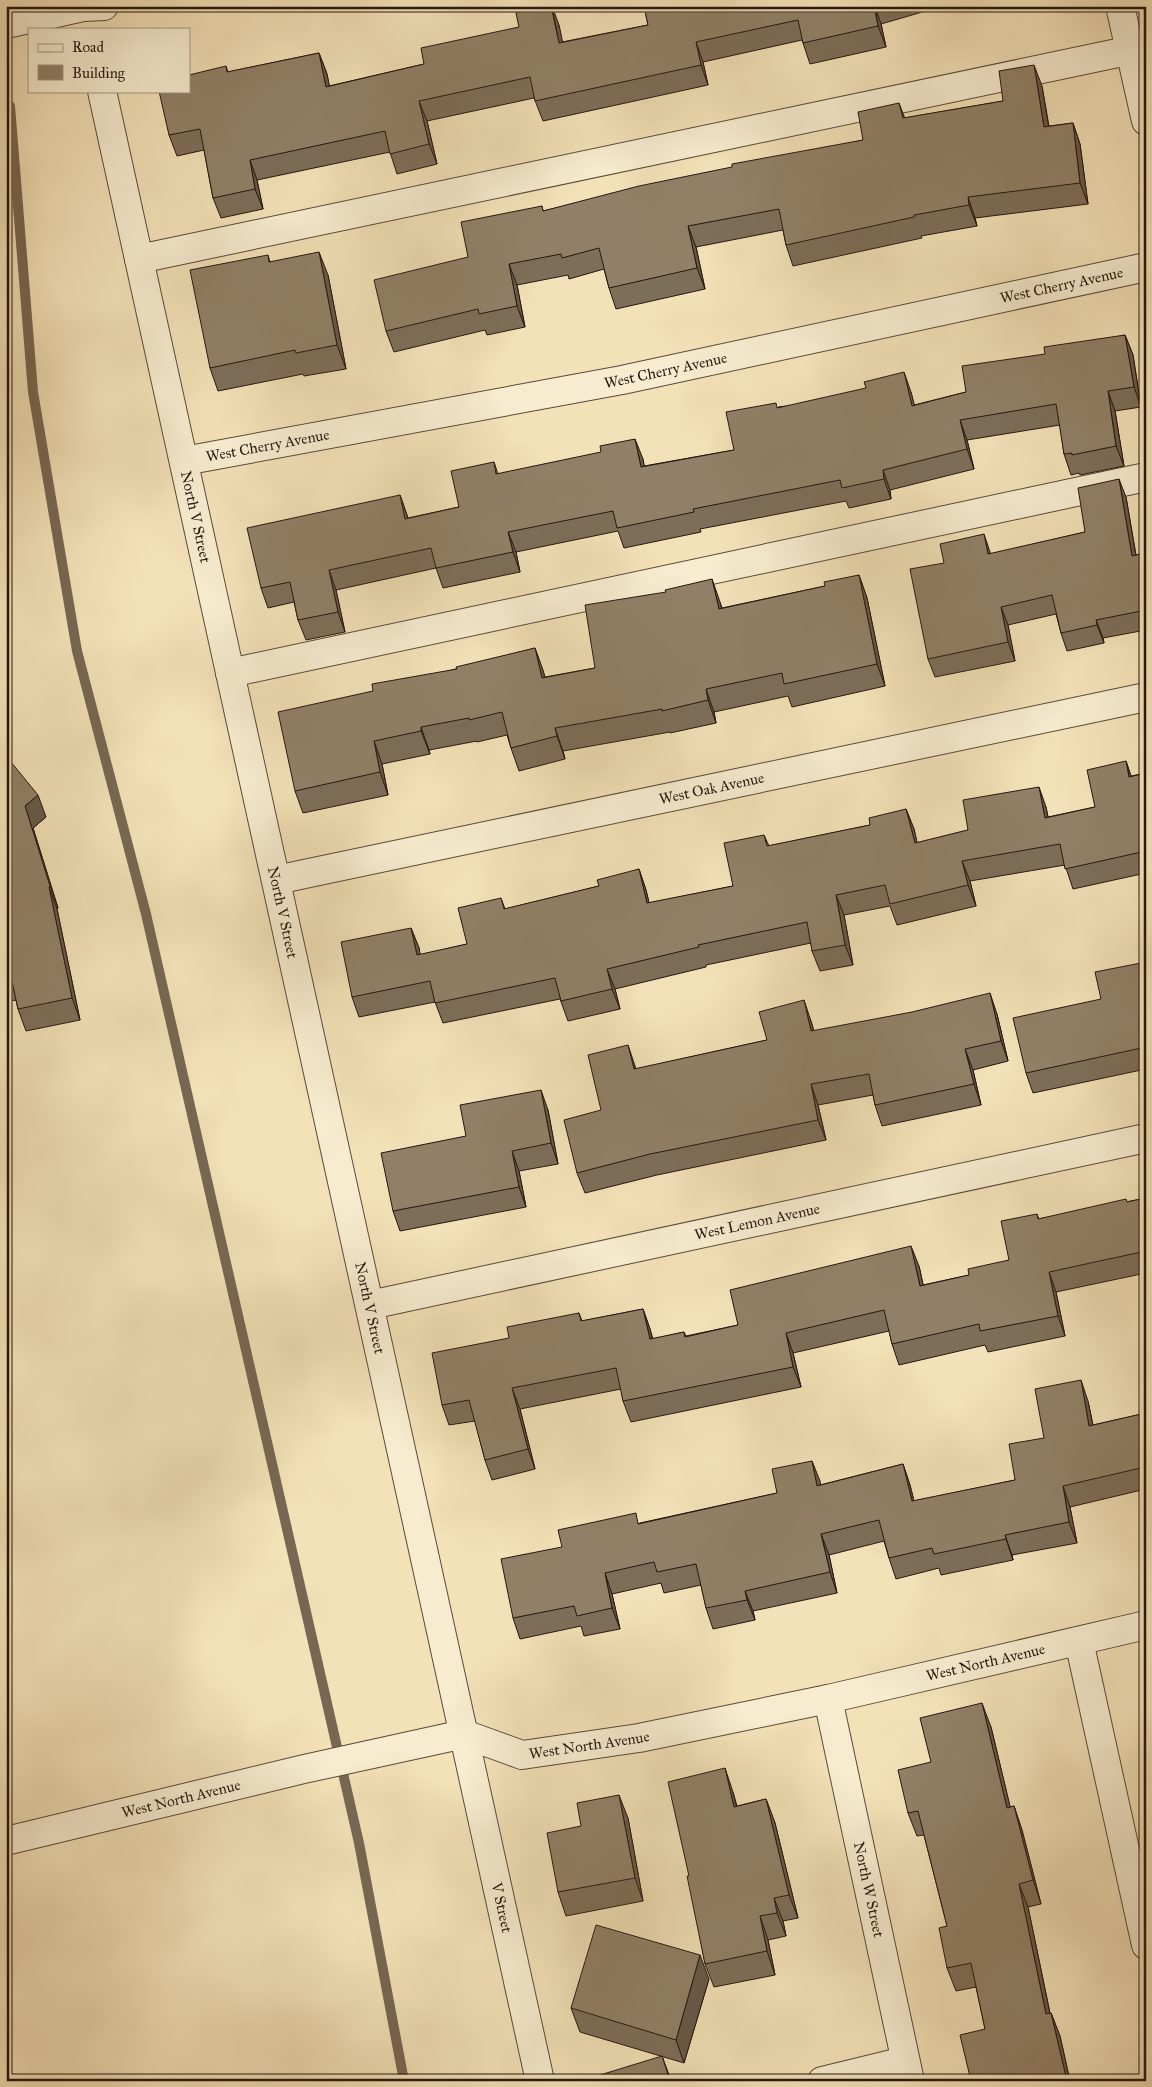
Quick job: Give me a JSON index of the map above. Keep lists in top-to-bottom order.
{
  "streets": {
    "street": [
      "West Cherry Avenue",
      "North V Street",
      "West Oak Avenue",
      "West Lemon Avenue",
      "West North Avenue",
      "North W Street",
      "V Street"
    ]
  },
  "crossings": [
    ["West Cherry Avenue", "North V Street"],
    ["North V Street", "West Oak Avenue"],
    ["North V Street", "West Lemon Avenue"],
    ["North V Street", "West North Avenue"],
    ["North V Street", "V Street"],
    ["West North Avenue", "North W Street"],
    ["West North Avenue", "V Street"]
  ],
  "legend": ["Road", "Building"]
}
